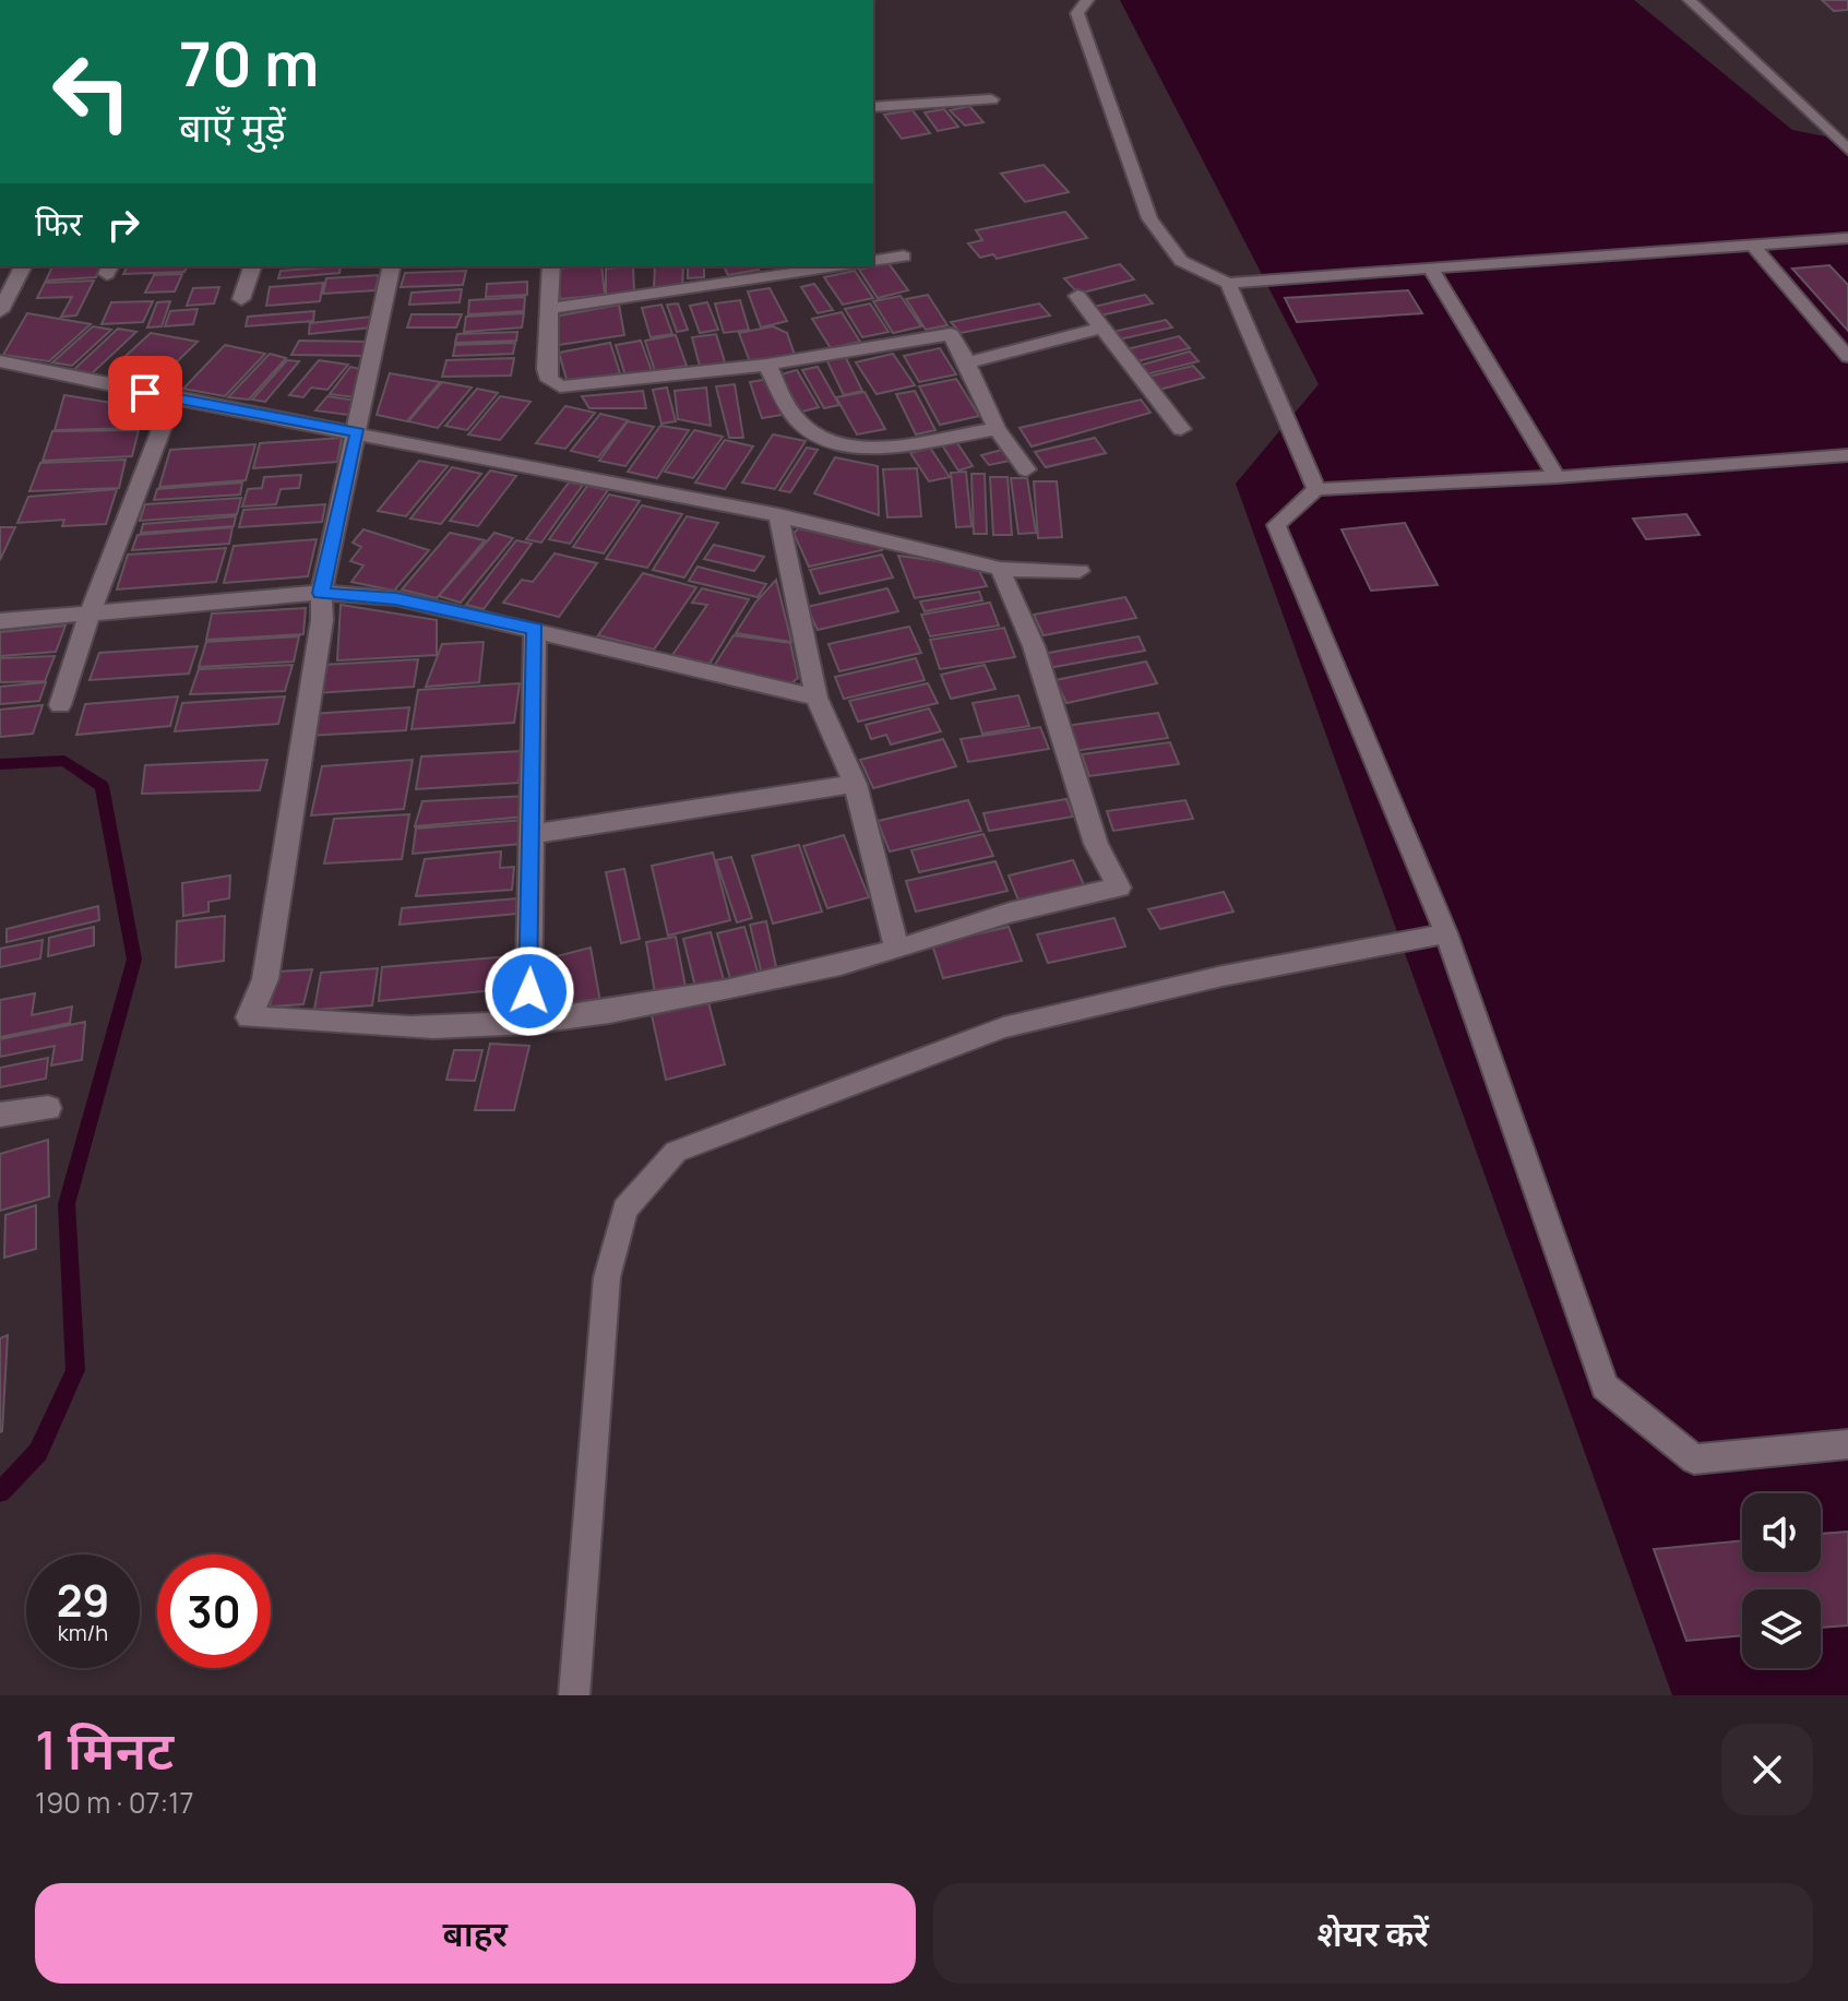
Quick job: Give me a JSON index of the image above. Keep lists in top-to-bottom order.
{
  "page": {
    "turn": ["70 m", "बाएँ मुड़ें"],
    "then": "फिर",
    "speed": "29 km/h",
    "limit": "30",
    "heading": ["1 मिनट", "190 m · 07:17"],
    "buttons": ["बाहर", "शेयर करें"]
  }
}
